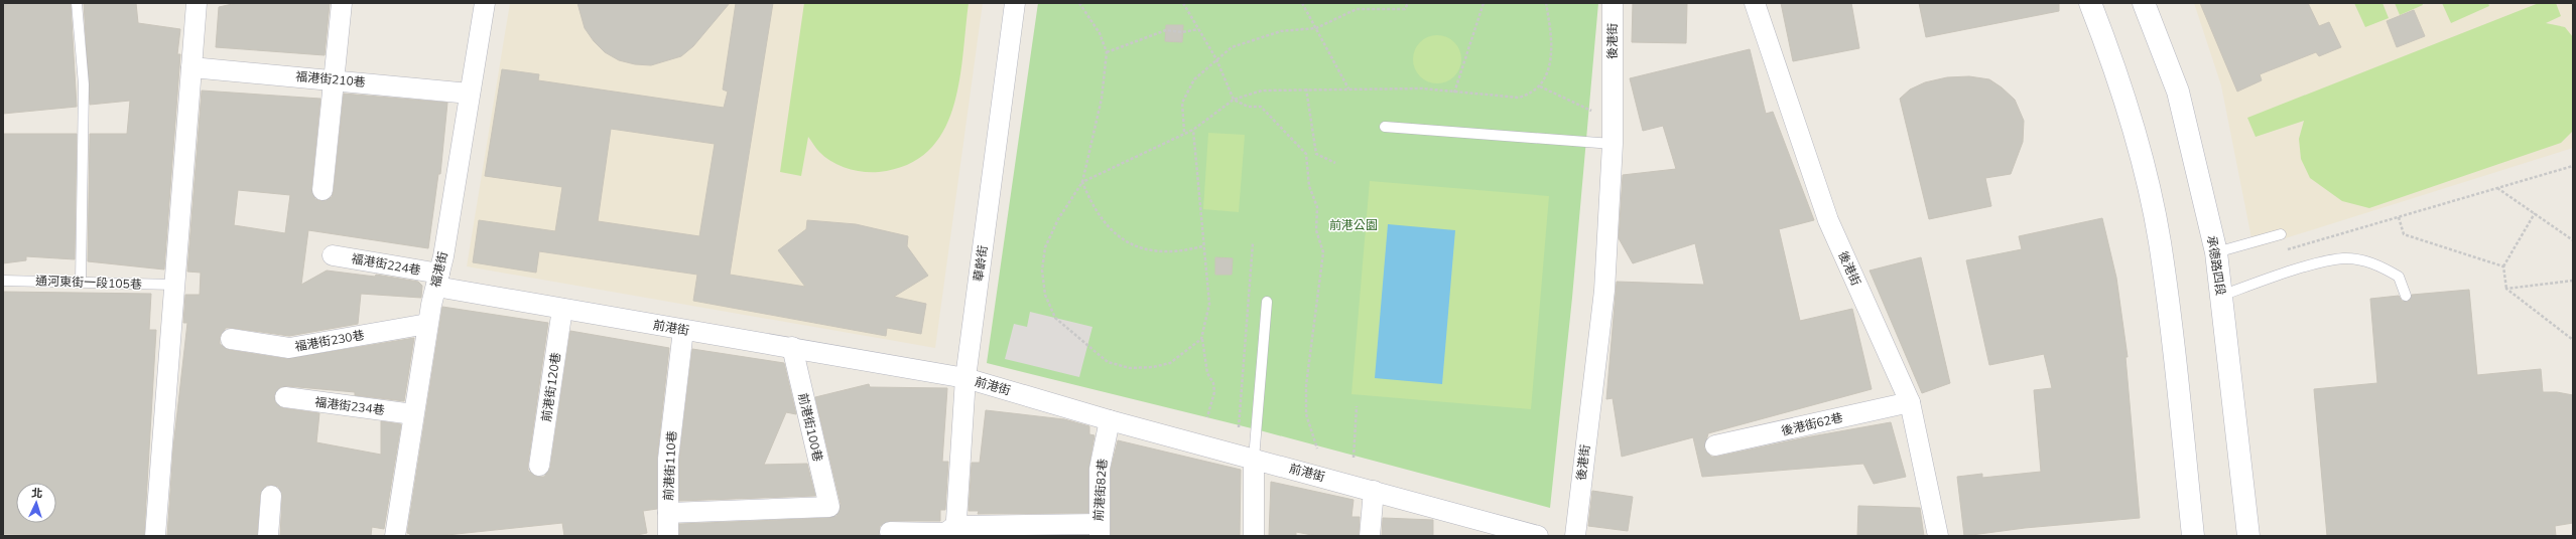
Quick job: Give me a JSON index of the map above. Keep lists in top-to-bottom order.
{
  "streets": {
    "main road": ["承德路四段"],
    "street": [
      "後港街",
      "福港街210巷",
      "華齡街",
      "福港街224巷",
      "福港街",
      "前港街",
      "福港街230巷",
      "前港街120巷",
      "福港街234巷",
      "後港街62巷",
      "前港街100巷",
      "前港街110巷",
      "前港街82巷"
    ],
    "lane": ["通河東街一段105巷"]
  },
  "crossings": [
    ["後港街", "後港街62巷"],
    ["福港街210巷", "福港街"],
    ["華齡街", "前港街"],
    ["福港街224巷", "福港街"],
    ["福港街224巷", "前港街"],
    ["福港街", "前港街"],
    ["福港街", "福港街230巷"],
    ["福港街", "福港街234巷"],
    ["前港街", "前港街120巷"],
    ["前港街", "前港街100巷"],
    ["前港街", "前港街110巷"],
    ["前港街", "前港街82巷"],
    ["前港街100巷", "前港街110巷"]
  ],
  "parks": ["前港公園"],
  "north": "top"
}
